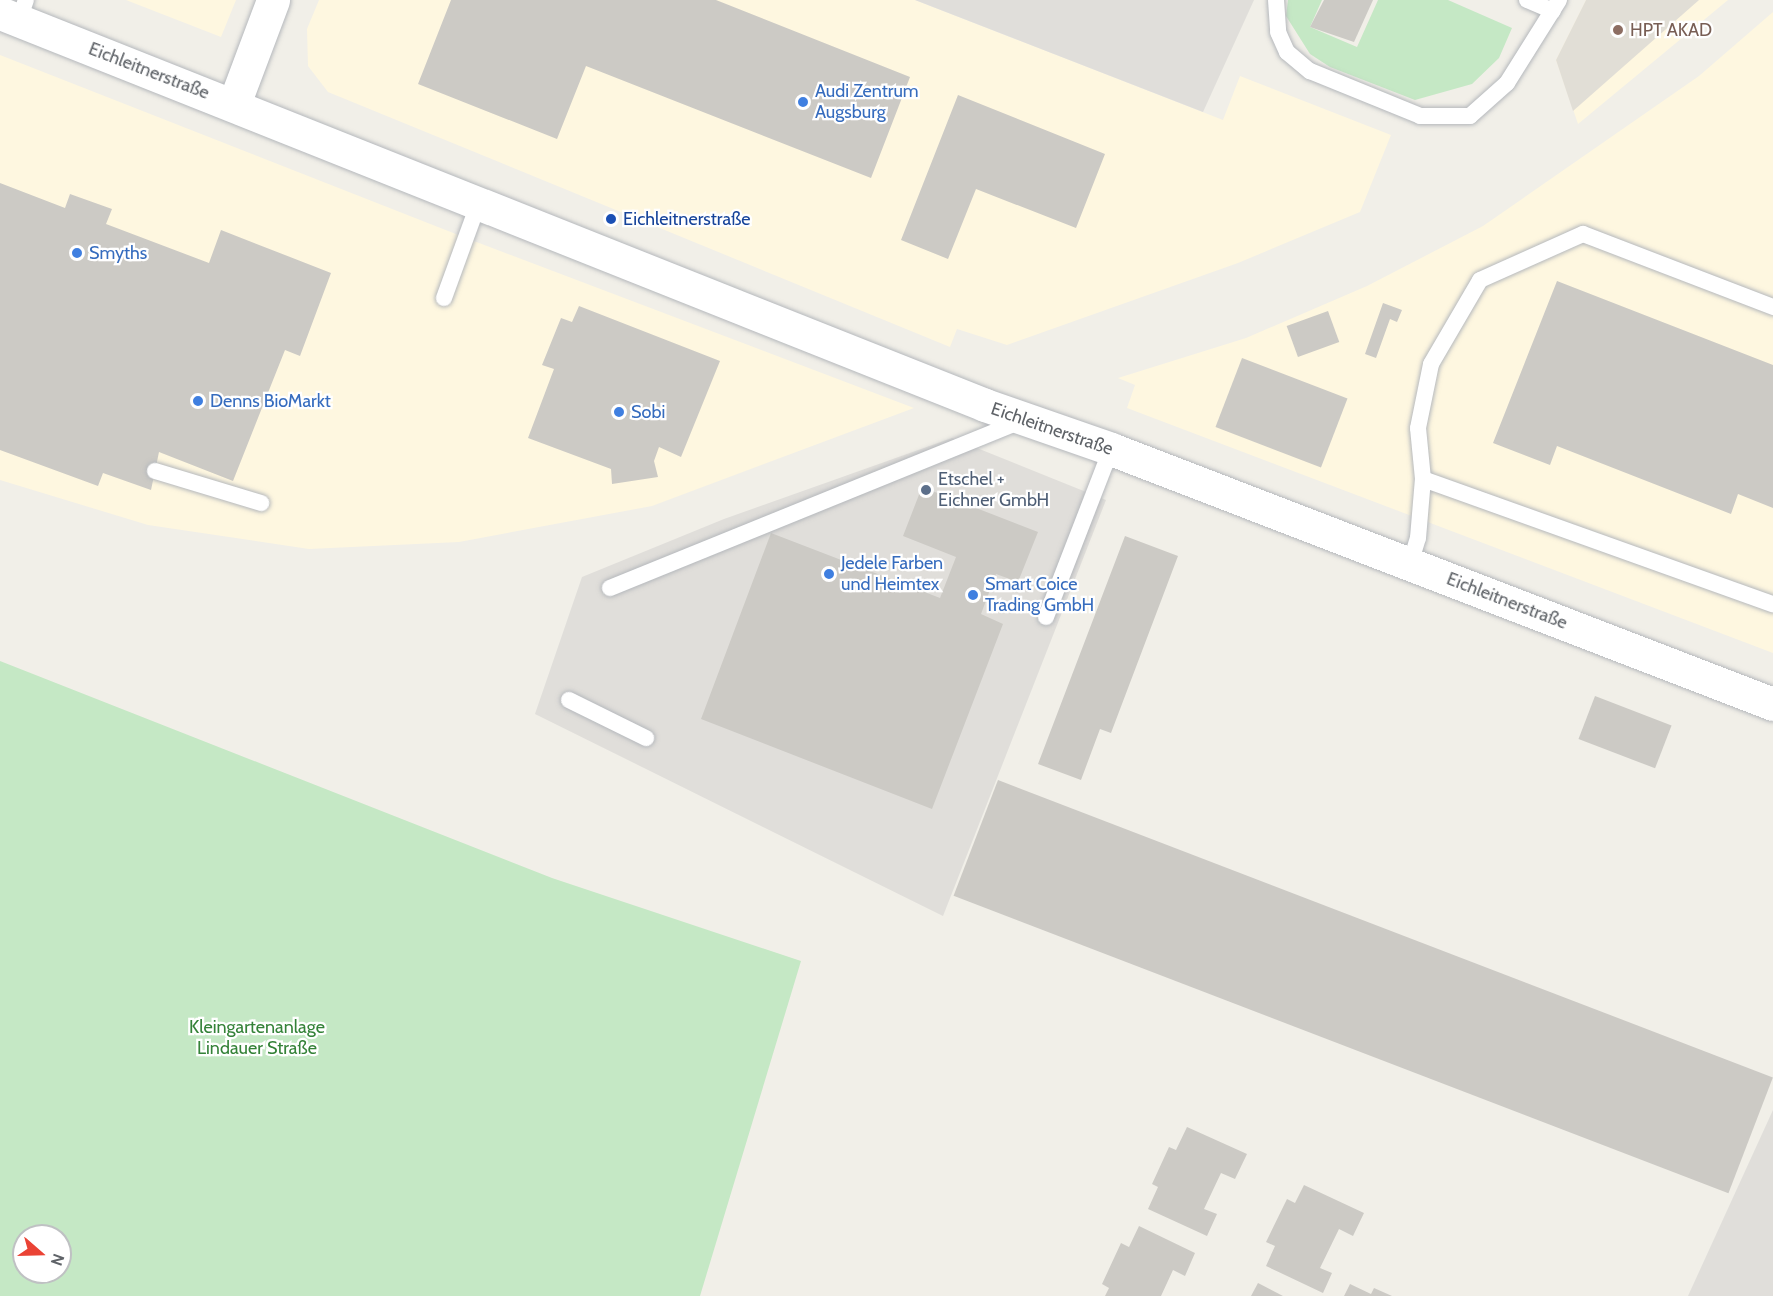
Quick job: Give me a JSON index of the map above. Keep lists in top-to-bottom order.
{
  "streets": {
    "main road": ["Eichleitnerstraße"]
  },
  "parks": ["Kleingartenanlage Lindauer Straße"],
  "places": [
    "HPT AKAD",
    "Audi Zentrum Augsburg",
    "Eichleitnerstraße",
    "Smyths",
    "Denns BioMarkt",
    "Sobi",
    "Etschel + Eichner GmbH",
    "Jedele Farben und Heimtex",
    "Smart Coice Trading GmbH"
  ],
  "north": "right"
}
